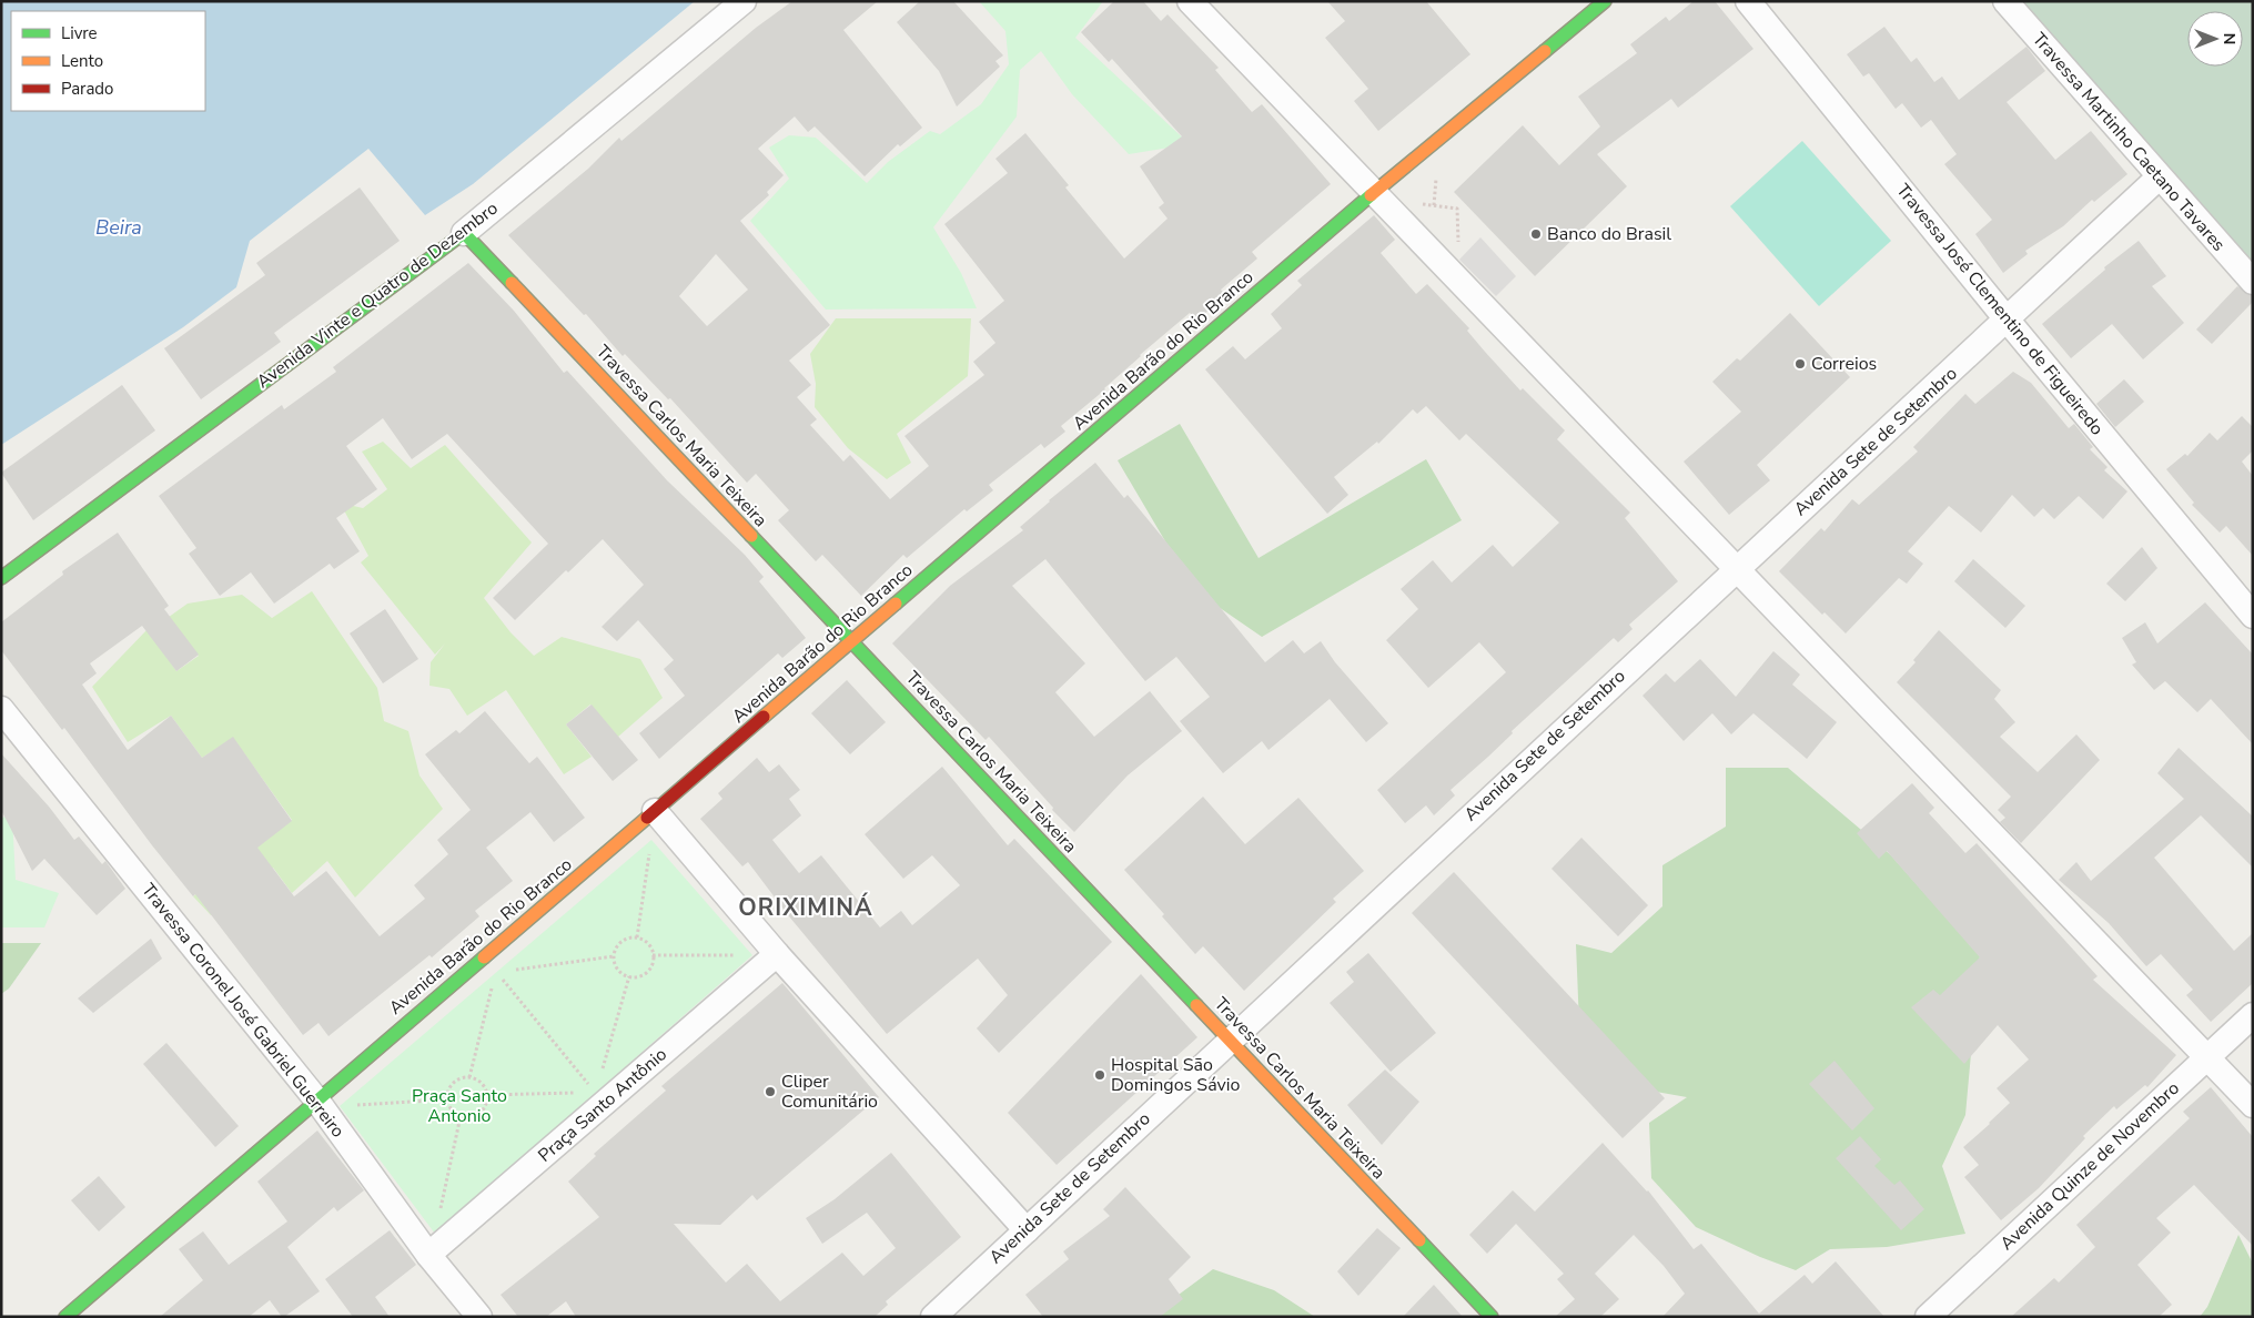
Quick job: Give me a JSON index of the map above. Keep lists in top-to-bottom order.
{
  "streets": {
    "street": [
      "Travessa Martinho Caetano Tavares",
      "Avenida Vinte e Quatro de Dezembro",
      "Travessa José Clementino de Figueiredo",
      "Avenida Barão do Rio Branco",
      "Travessa Carlos Maria Teixeira",
      "Avenida Sete de Setembro",
      "Travessa Coronel José Gabriel Guerreiro",
      "Praça Santo Antônio",
      "Avenida Quinze de Novembro"
    ]
  },
  "crossings": [
    ["Travessa Martinho Caetano Tavares", "Avenida Sete de Setembro"],
    ["Avenida Vinte e Quatro de Dezembro", "Travessa Carlos Maria Teixeira"],
    ["Travessa José Clementino de Figueiredo", "Avenida Sete de Setembro"],
    ["Avenida Barão do Rio Branco", "Travessa Carlos Maria Teixeira"],
    ["Avenida Barão do Rio Branco", "Travessa Coronel José Gabriel Guerreiro"],
    ["Travessa Carlos Maria Teixeira", "Avenida Sete de Setembro"],
    ["Travessa Coronel José Gabriel Guerreiro", "Praça Santo Antônio"]
  ],
  "districts": ["ORIXIMINÁ"],
  "water": ["Beira"],
  "parks": ["Praça Santo Antonio"],
  "places": [
    "Banco do Brasil",
    "Correios",
    "Hospital São Domingos Sávio",
    "Cliper Comunitário"
  ],
  "legend": ["Livre", "Lento", "Parado"],
  "north": "right"
}
